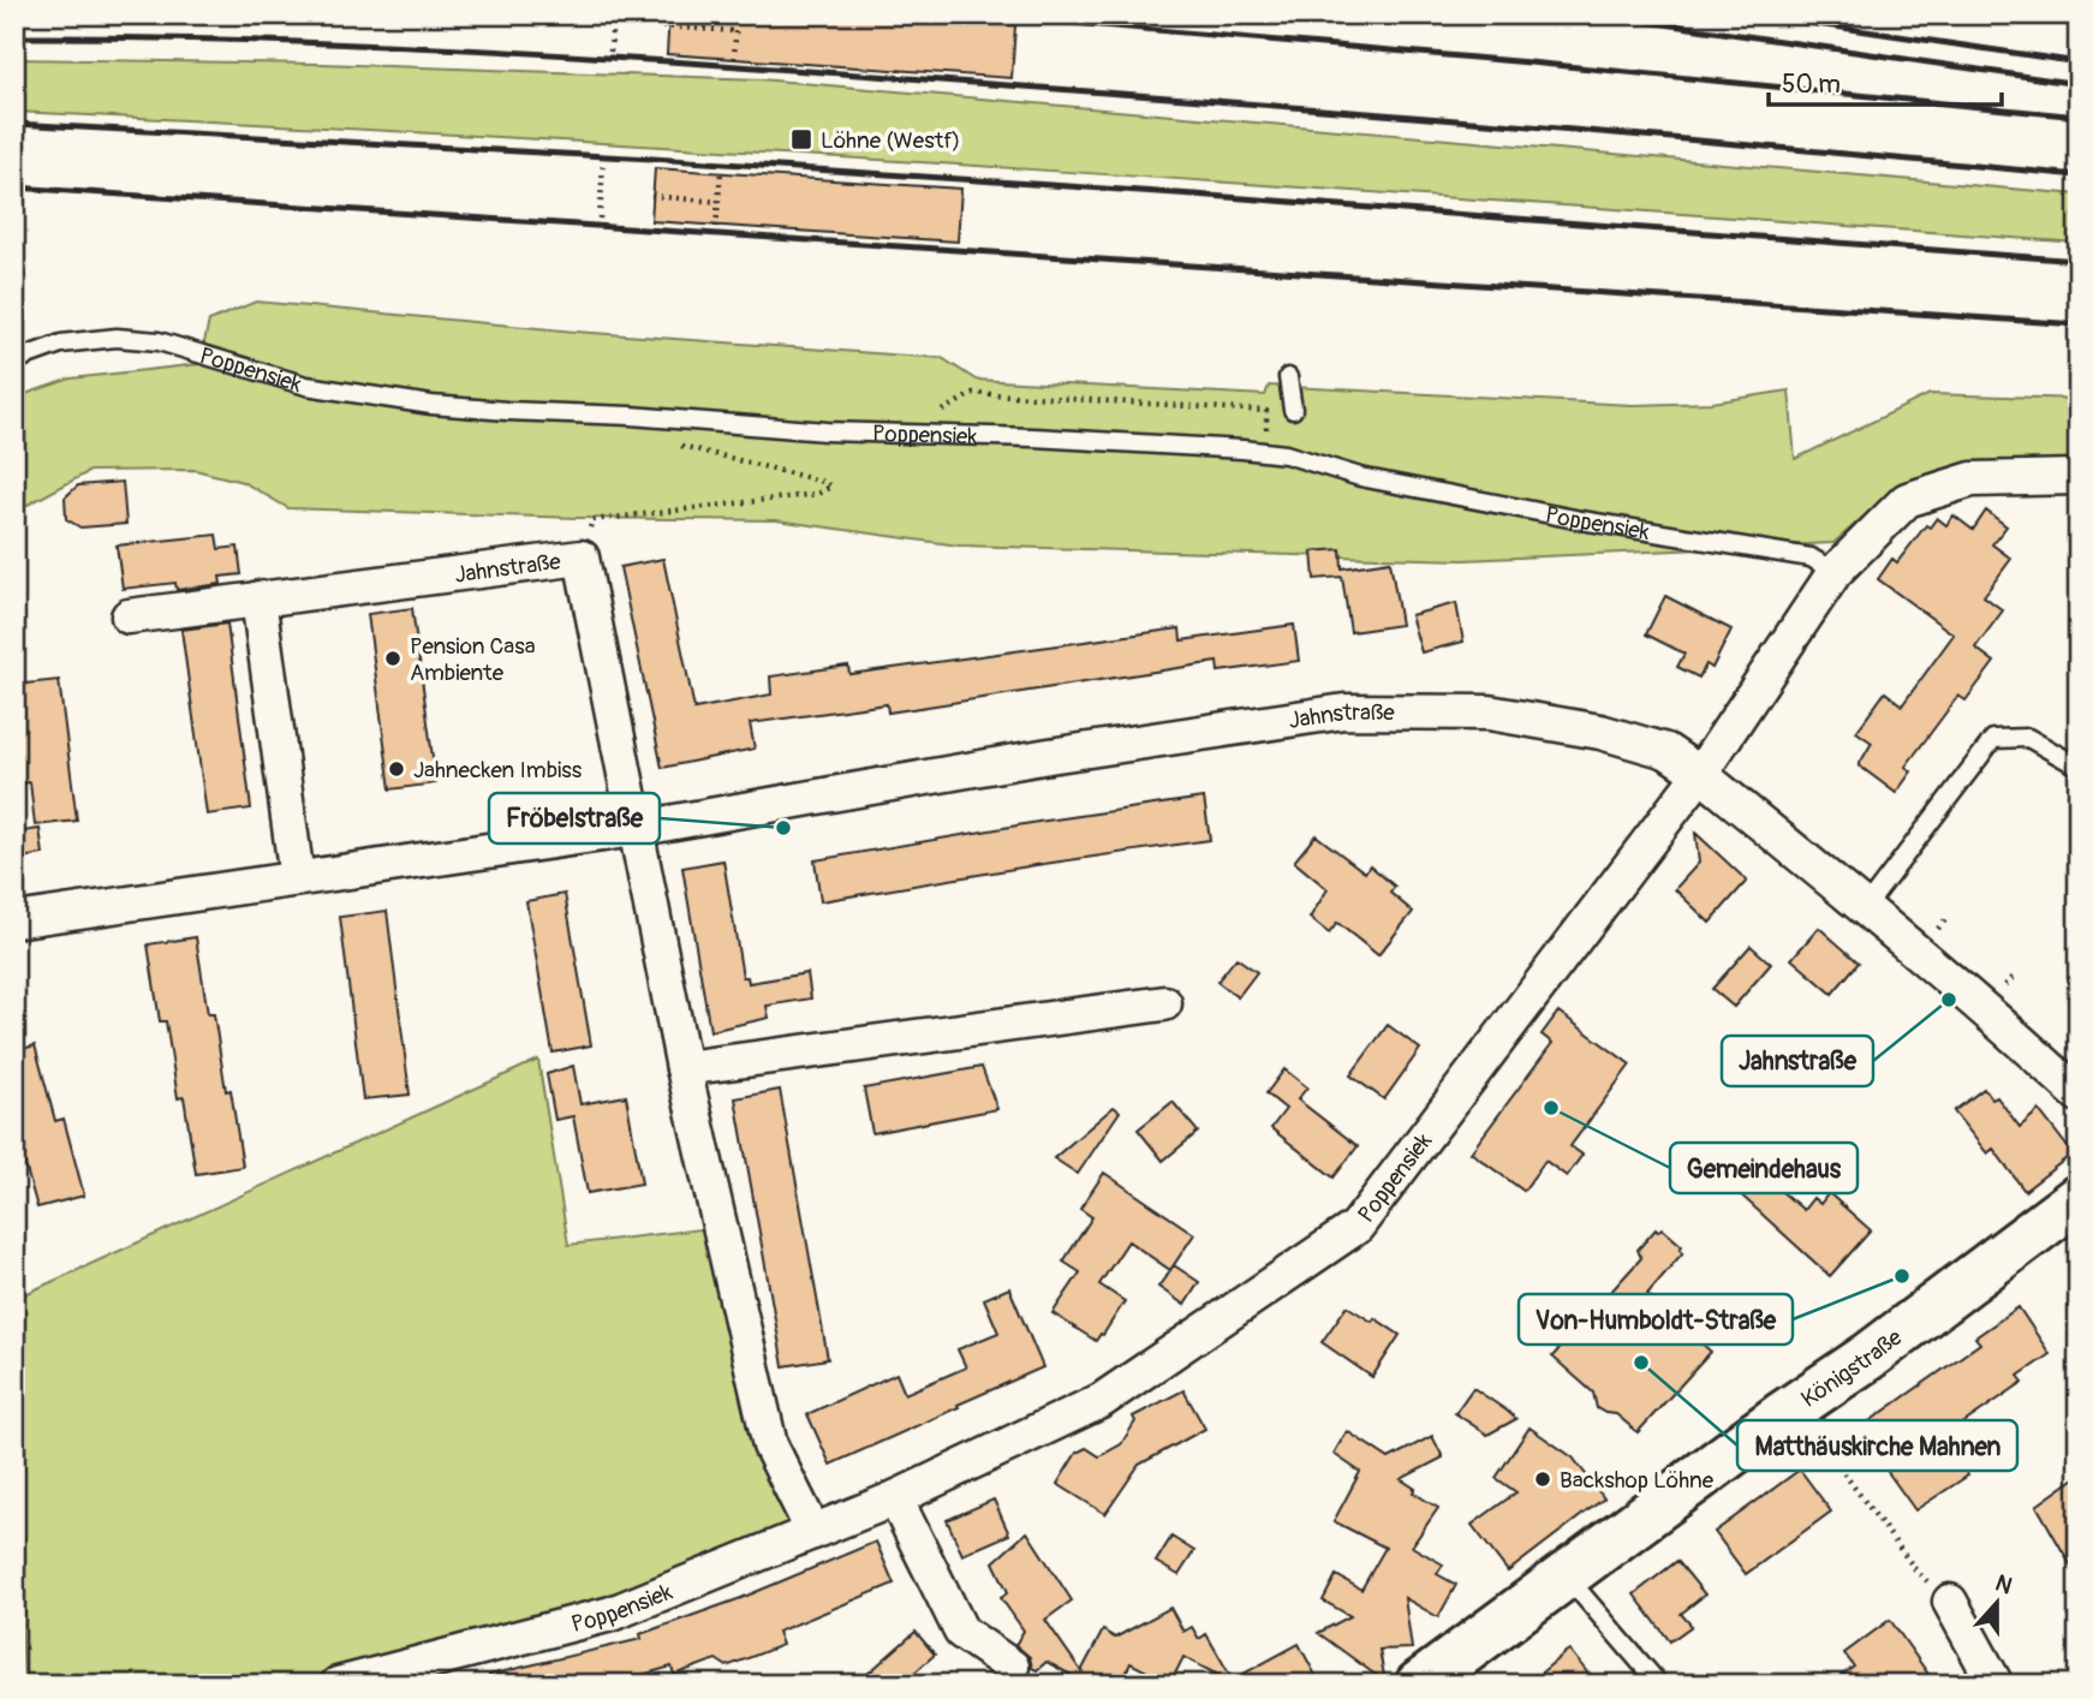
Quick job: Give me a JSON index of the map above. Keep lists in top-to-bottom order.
{
  "streets": {
    "main road": ["Königstraße"],
    "street": ["Poppensiek", "Jahnstraße"]
  },
  "crossings": [
    ["Poppensiek", "Jahnstraße"]
  ],
  "places": {
    "transit": ["Löhne (Westf)"],
    "other": [
      "Pension Casa Ambiente",
      "Jahnecken Imbiss",
      "Fröbelstraße",
      "Jahnstraße",
      "Gemeindehaus",
      "Von-Humboldt-Straße",
      "Matthäuskirche Mahnen",
      "Backshop Löhne"
    ]
  },
  "scale_bar": "50 m",
  "north": "top"
}
